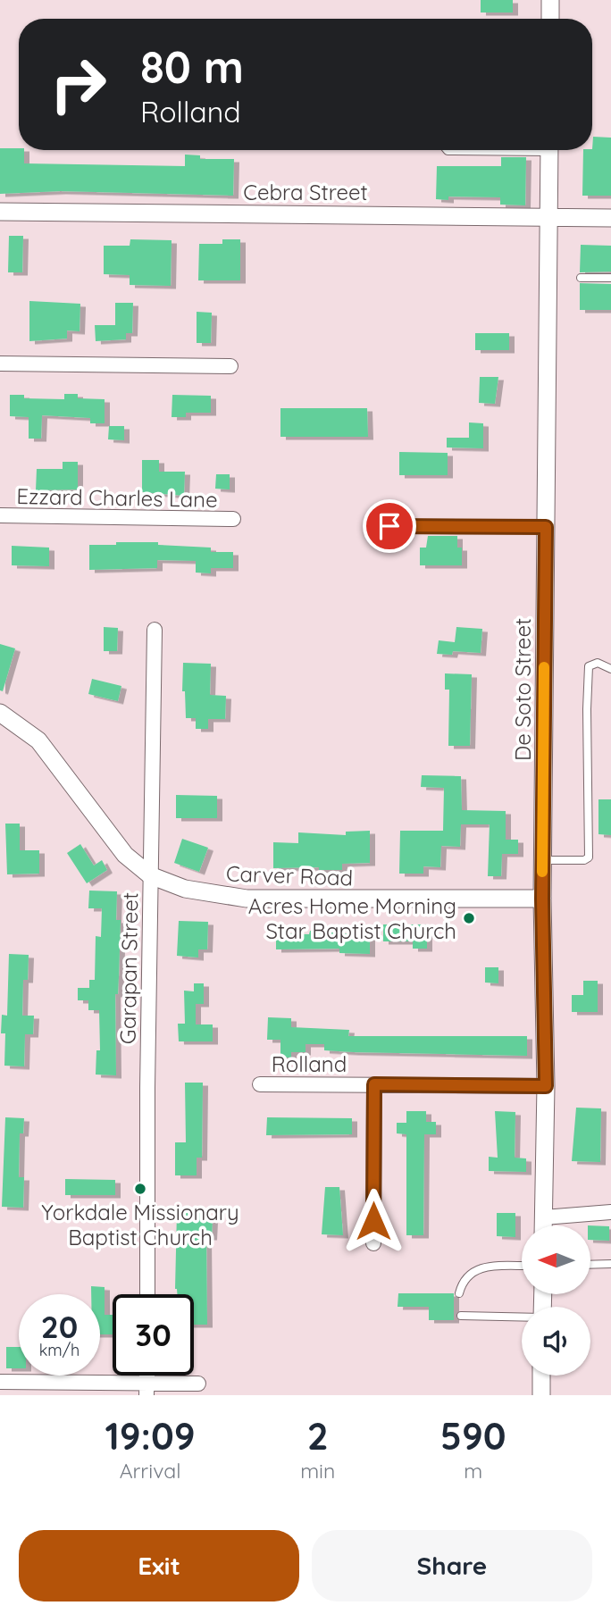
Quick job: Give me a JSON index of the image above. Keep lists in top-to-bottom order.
{
  "streets": {
    "street": [
      "Cebra Street",
      "Ezzard Charles Lane",
      "De Soto Street",
      "Carver Road",
      "Garapan Street",
      "Rolland"
    ]
  },
  "crossings": [
    ["Cebra Street", "De Soto Street"],
    ["De Soto Street", "Carver Road"],
    ["De Soto Street", "Rolland"],
    ["Carver Road", "Garapan Street"]
  ],
  "places": ["Acres Home Morning Star Baptist Church", "Yorkdale Missionary Baptist Church"],
  "north": "left",
  "page": {
    "turn": ["80 m", "Rolland"],
    "speed": "20 km/h",
    "limit": "30",
    "eta": [
      "19:09",
      "Arrival",
      "2",
      "min",
      "590",
      "m"
    ],
    "buttons": ["Exit", "Share"]
  }
}
